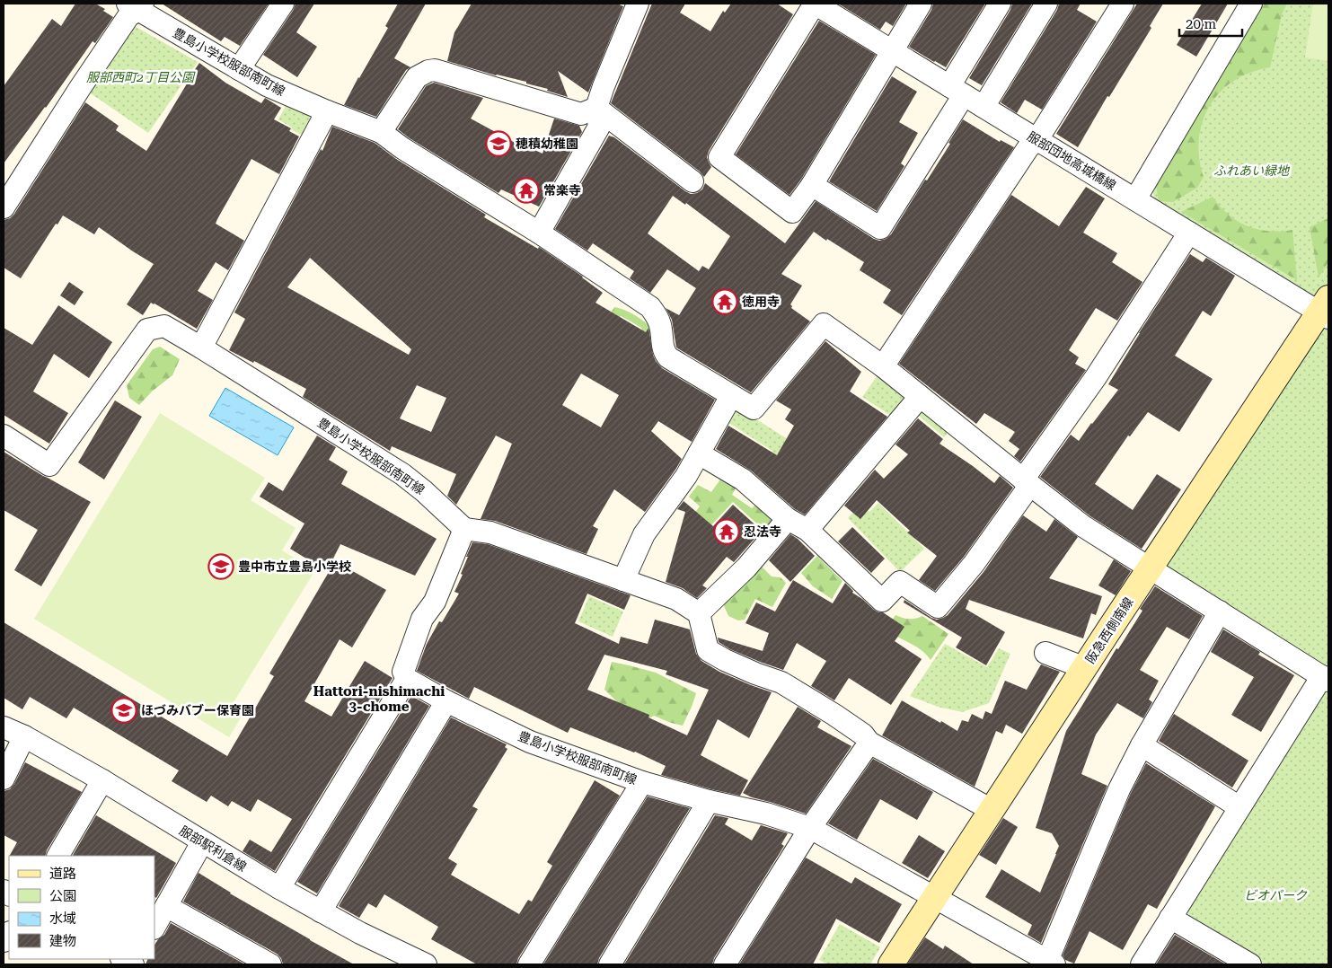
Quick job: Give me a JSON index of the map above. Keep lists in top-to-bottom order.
{
  "streets": {
    "street": [
      "豊島小学校服部南町線",
      "服部団地高城橋線",
      "阪急西側南線",
      "服部駅利倉線"
    ]
  },
  "crossings": [
    ["豊島小学校服部南町線", "阪急西側南線"],
    ["服部団地高城橋線", "阪急西側南線"]
  ],
  "districts": ["Hattori-nishimachi 3-chome"],
  "parks": ["服部西町2丁目公園", "ふれあい緑地", "ビオパーク"],
  "places": {
    "school or university": ["穂積幼稚園", "豊中市立豊島小学校", "ほづみバブー保育園"],
    "temple": ["常楽寺", "徳用寺", "忍法寺"]
  },
  "legend": [
    "道路",
    "公園",
    "水域",
    "建物"
  ],
  "scale_bar": "20 m"
}
